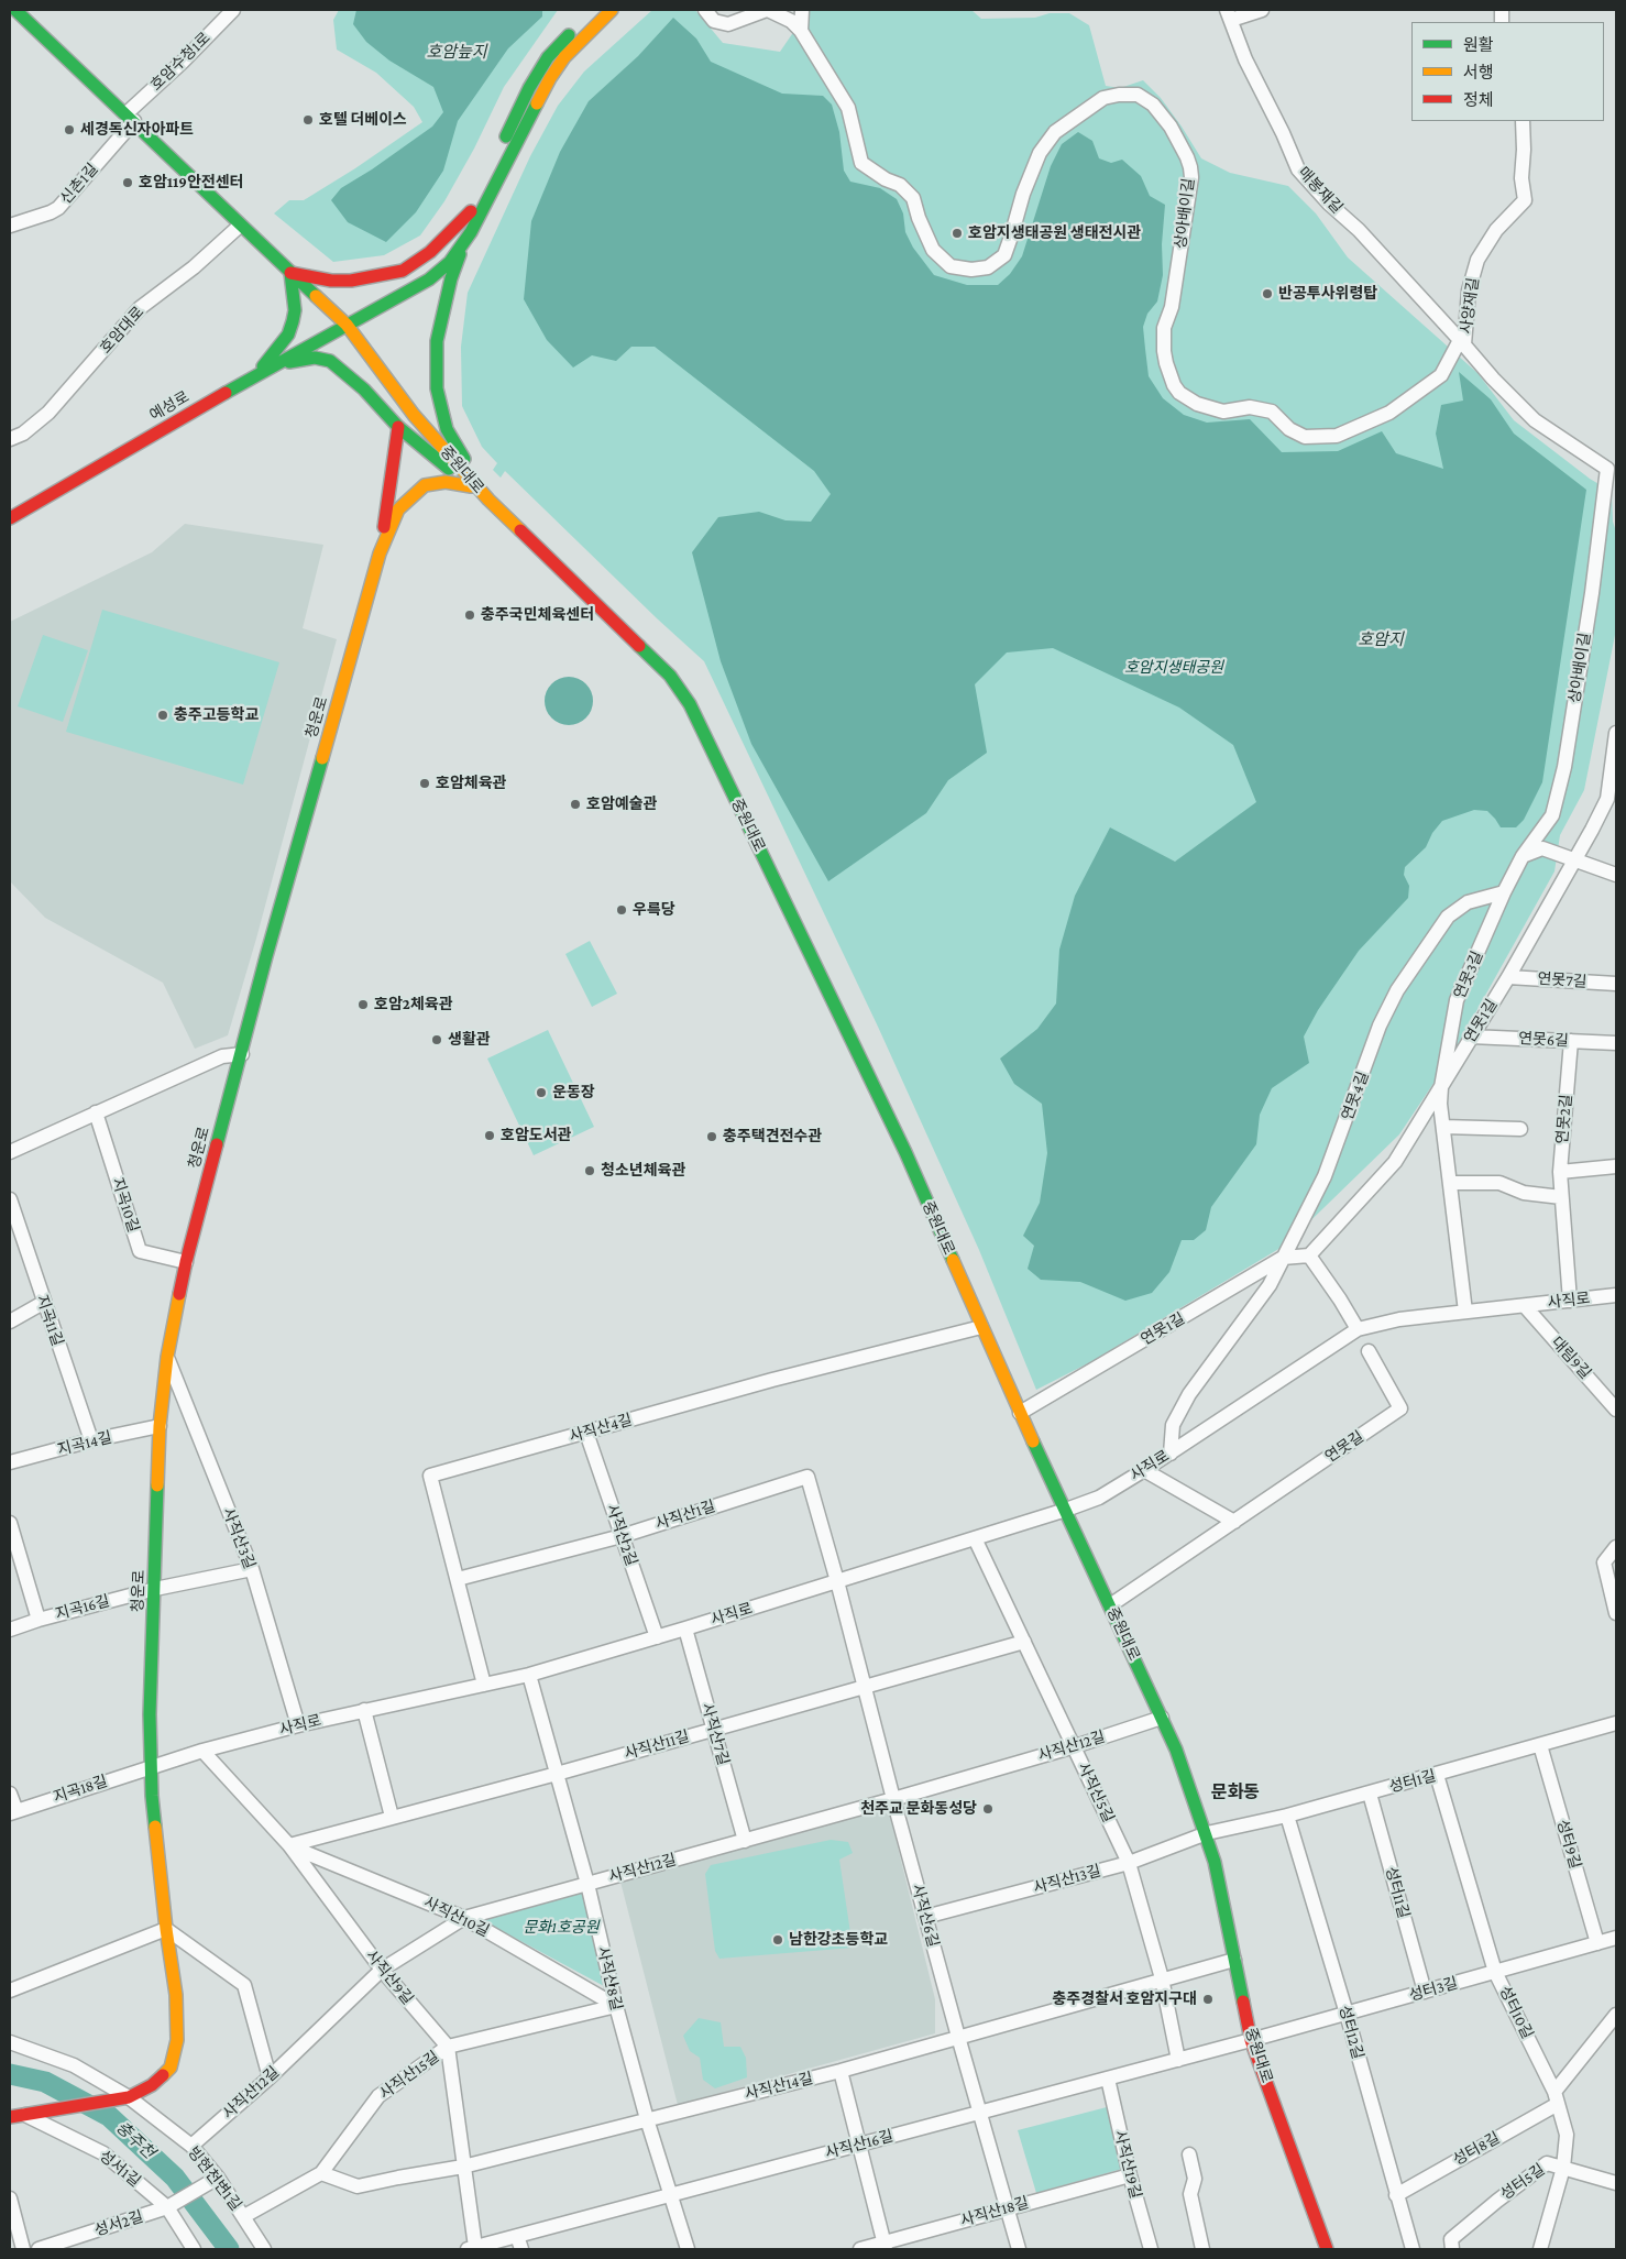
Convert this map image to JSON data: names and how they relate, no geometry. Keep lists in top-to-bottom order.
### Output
{
  "streets": {
    "street": [
      "호암수청1로",
      "신촌1길",
      "매봉재길",
      "상아배이길",
      "사양재길",
      "호암대로",
      "예성로",
      "중원대로",
      "청운로",
      "연못3길",
      "연못7길",
      "연못1길",
      "연못6길",
      "연못4길",
      "연못2길",
      "지곡10길",
      "사직로",
      "지곡11길",
      "대림9길",
      "사직산4길",
      "지곡14길",
      "연못길",
      "사직산1길",
      "사직산2길",
      "사직산3길",
      "지곡16길",
      "사직산7길",
      "사직산11길",
      "사직산12길",
      "성터1길",
      "지곡18길",
      "사직산5길",
      "성터9길",
      "사직산13길",
      "성터11길",
      "사직산6길",
      "사직산10길",
      "사직산9길",
      "사직산8길",
      "성터3길",
      "성터10길",
      "성터12길",
      "사직산15길",
      "사직산14길",
      "사직산16길",
      "성터8길",
      "사직산19길",
      "성서1길",
      "빙현천변1길",
      "성터5길",
      "사직산18길",
      "성서2길"
    ]
  },
  "crossings": [
    ["호암수청1로", "신촌1길"],
    ["매봉재길", "상아배이길"],
    ["매봉재길", "사양재길"],
    ["상아배이길", "사양재길"],
    ["예성로", "중원대로"],
    ["중원대로", "연못1길"],
    ["중원대로", "사직로"],
    ["중원대로", "사직산4길"],
    ["중원대로", "연못길"],
    ["중원대로", "사직산12길"],
    ["중원대로", "성터1길"],
    ["중원대로", "사직산13길"],
    ["중원대로", "성터3길"],
    ["중원대로", "사직산14길"],
    ["중원대로", "사직산16길"],
    ["청운로", "지곡10길"],
    ["청운로", "사직로"],
    ["청운로", "지곡14길"],
    ["청운로", "사직산3길"],
    ["청운로", "지곡16길"],
    ["청운로", "지곡18길"],
    ["연못3길", "연못1길"],
    ["연못3길", "연못4길"],
    ["연못3길", "사직로"],
    ["연못7길", "연못1길"],
    ["연못1길", "연못6길"],
    ["연못1길", "연못4길"],
    ["연못6길", "연못2길"],
    ["연못4길", "사직로"],
    ["연못2길", "사직로"],
    ["사직로", "대림9길"],
    ["사직로", "사직산4길"],
    ["사직로", "사직산1길"],
    ["사직로", "사직산2길"],
    ["사직로", "사직산3길"],
    ["사직로", "사직산7길"],
    ["사직로", "지곡18길"],
    ["사직로", "사직산5길"],
    ["사직로", "사직산6길"],
    ["사직로", "사직산9길"],
    ["사직로", "사직산8길"],
    ["지곡11길", "지곡14길"],
    ["사직산4길", "사직산1길"],
    ["사직산4길", "사직산2길"],
    ["사직산1길", "사직산2길"],
    ["사직산1길", "사직산6길"],
    ["사직산3길", "지곡16길"],
    ["사직산7길", "사직산11길"],
    ["사직산7길", "사직산12길"],
    ["사직산11길", "사직산5길"],
    ["사직산11길", "사직산6길"],
    ["사직산11길", "사직산10길"],
    ["사직산11길", "사직산9길"],
    ["사직산11길", "사직산8길"],
    ["사직산12길", "사직산5길"],
    ["사직산12길", "사직산6길"],
    ["사직산12길", "사직산10길"],
    ["사직산12길", "사직산9길"],
    ["사직산12길", "사직산8길"],
    ["사직산12길", "빙현천변1길"],
    ["성터1길", "성터9길"],
    ["성터1길", "사직산13길"],
    ["성터1길", "성터11길"],
    ["성터1길", "성터10길"],
    ["성터1길", "성터12길"],
    ["사직산5길", "사직산13길"],
    ["사직산5길", "사직산14길"],
    ["사직산5길", "사직산16길"],
    ["성터9길", "성터3길"],
    ["사직산13길", "사직산6길"],
    ["성터11길", "성터3길"],
    ["사직산6길", "사직산14길"],
    ["사직산6길", "사직산16길"],
    ["사직산6길", "사직산18길"],
    ["사직산10길", "사직산9길"],
    ["사직산10길", "사직산8길"],
    ["사직산10길", "사직산15길"],
    ["사직산9길", "사직산15길"],
    ["사직산8길", "사직산15길"],
    ["사직산8길", "사직산14길"],
    ["사직산8길", "사직산16길"],
    ["성터3길", "성터10길"],
    ["성터3길", "성터12길"],
    ["성터3길", "사직산16길"],
    ["성터10길", "성터8길"],
    ["성터10길", "성터5길"],
    ["성터12길", "성터8길"],
    ["사직산15길", "사직산14길"],
    ["사직산15길", "빙현천변1길"],
    ["사직산16길", "사직산19길"],
    ["사직산19길", "사직산18길"],
    ["성서1길", "성서2길"],
    ["빙현천변1길", "성서2길"]
  ],
  "districts": ["문화동"],
  "water": ["호암늪지", "호암지", "충주천"],
  "parks": ["호암지생태공원", "문화1호공원"],
  "places": [
    "호텔 더베이스",
    "세경독신자아파트",
    "호암119안전센터",
    "호암지생태공원 생태전시관",
    "반공투사위령탑",
    "충주국민체육센터",
    "충주고등학교",
    "호암체육관",
    "호암예술관",
    "우륵당",
    "호암2체육관",
    "생활관",
    "운동장",
    "호암도서관",
    "충주택견전수관",
    "청소년체육관",
    "천주교 문화동성당",
    "남한강초등학교",
    "충주경찰서 호암지구대"
  ],
  "legend": ["원활", "서행", "정체"]
}
